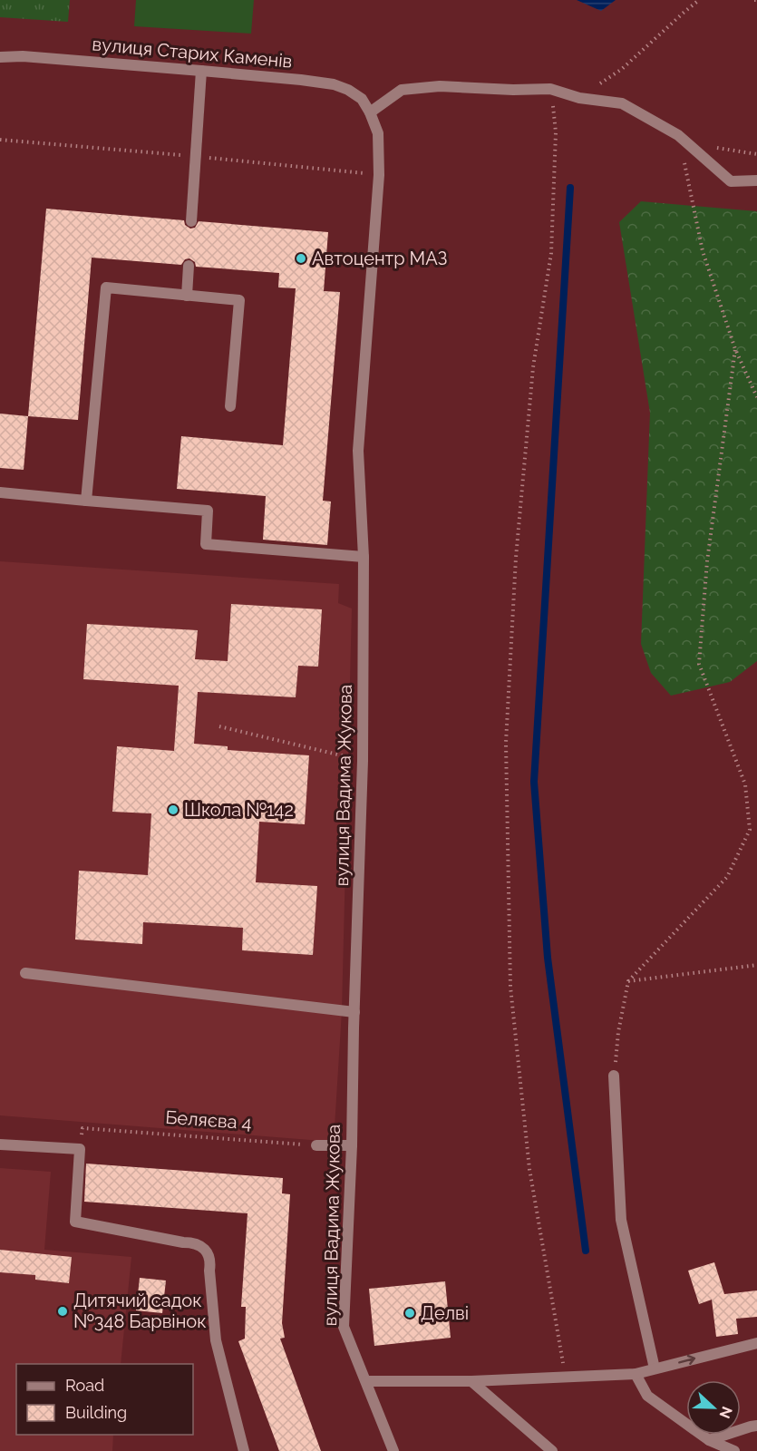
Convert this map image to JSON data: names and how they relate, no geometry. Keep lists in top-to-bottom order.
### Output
{
  "streets": {
    "street": ["вулиця Старих Каменів", "вулиця Вадима Жукова"],
    "path": ["Беляєва 4"]
  },
  "crossings": [
    ["вулиця Старих Каменів", "вулиця Вадима Жукова"]
  ],
  "places": [
    "Автоцентр МАЗ",
    "Школа №142",
    "Дитячий садок №348 Барвінок",
    "Делві"
  ],
  "legend": ["Road", "Building"],
  "north": "right"
}
